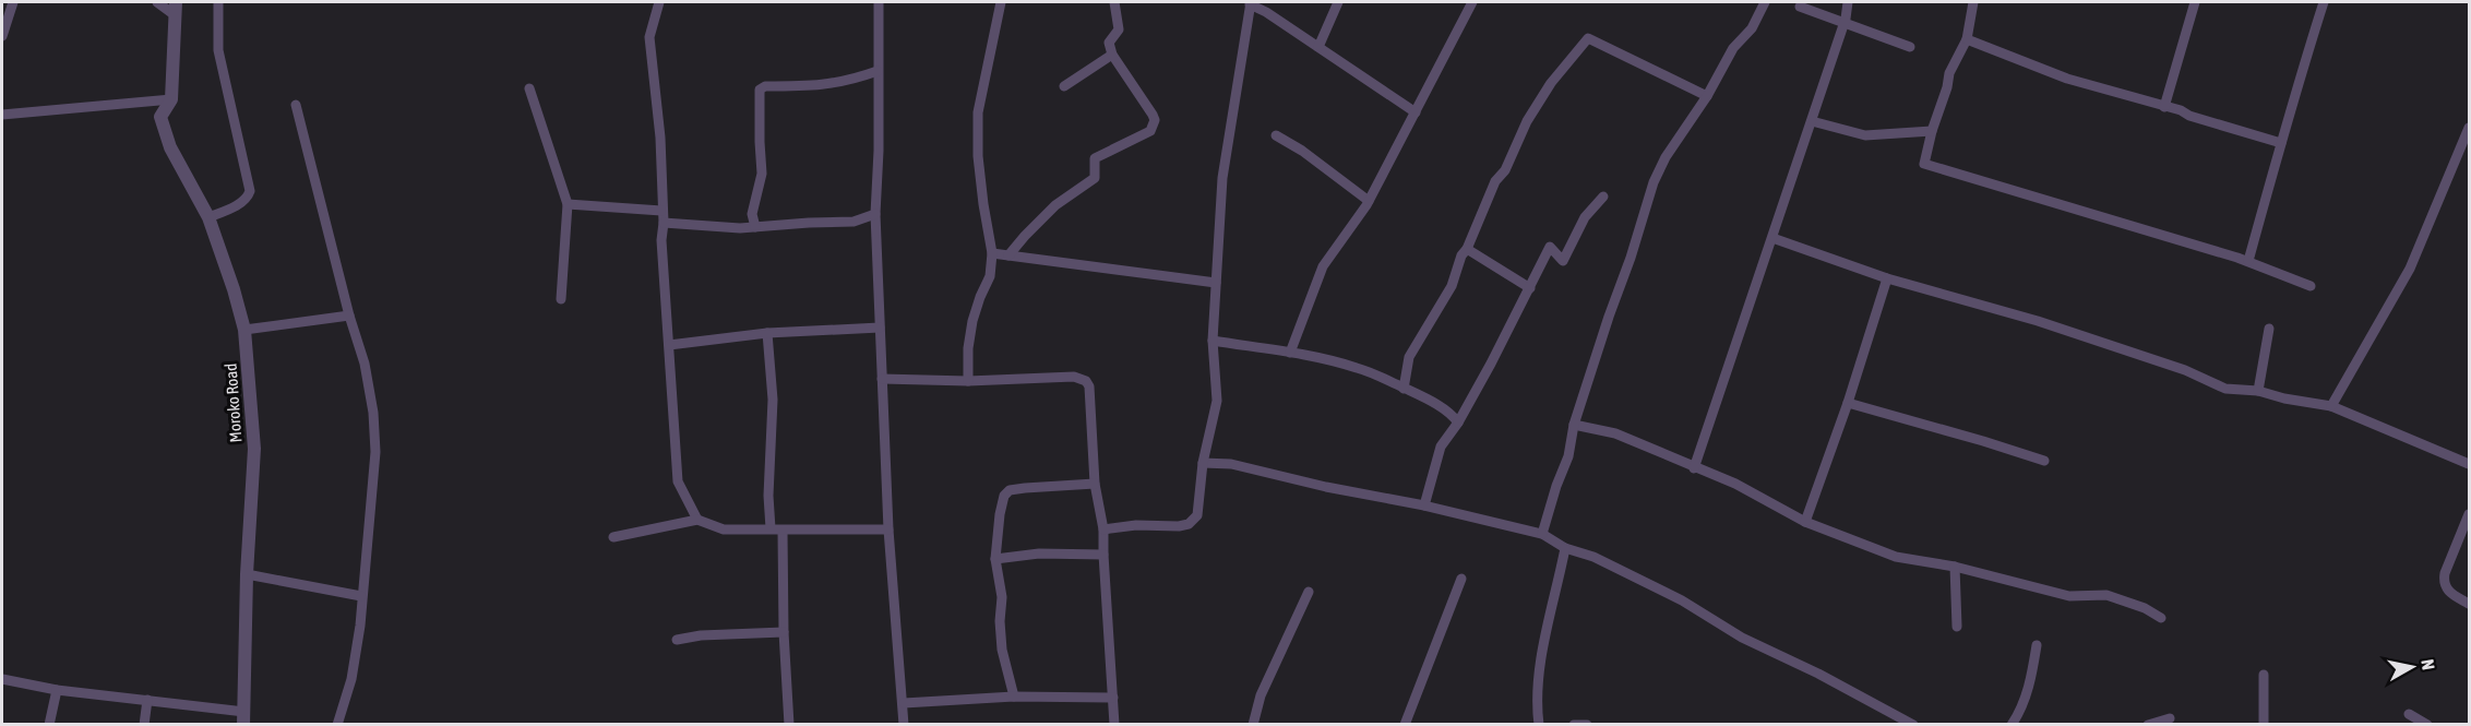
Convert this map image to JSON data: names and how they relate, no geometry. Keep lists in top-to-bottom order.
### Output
{
  "streets": {
    "street": ["Moroko Road"]
  },
  "north": "right"
}
